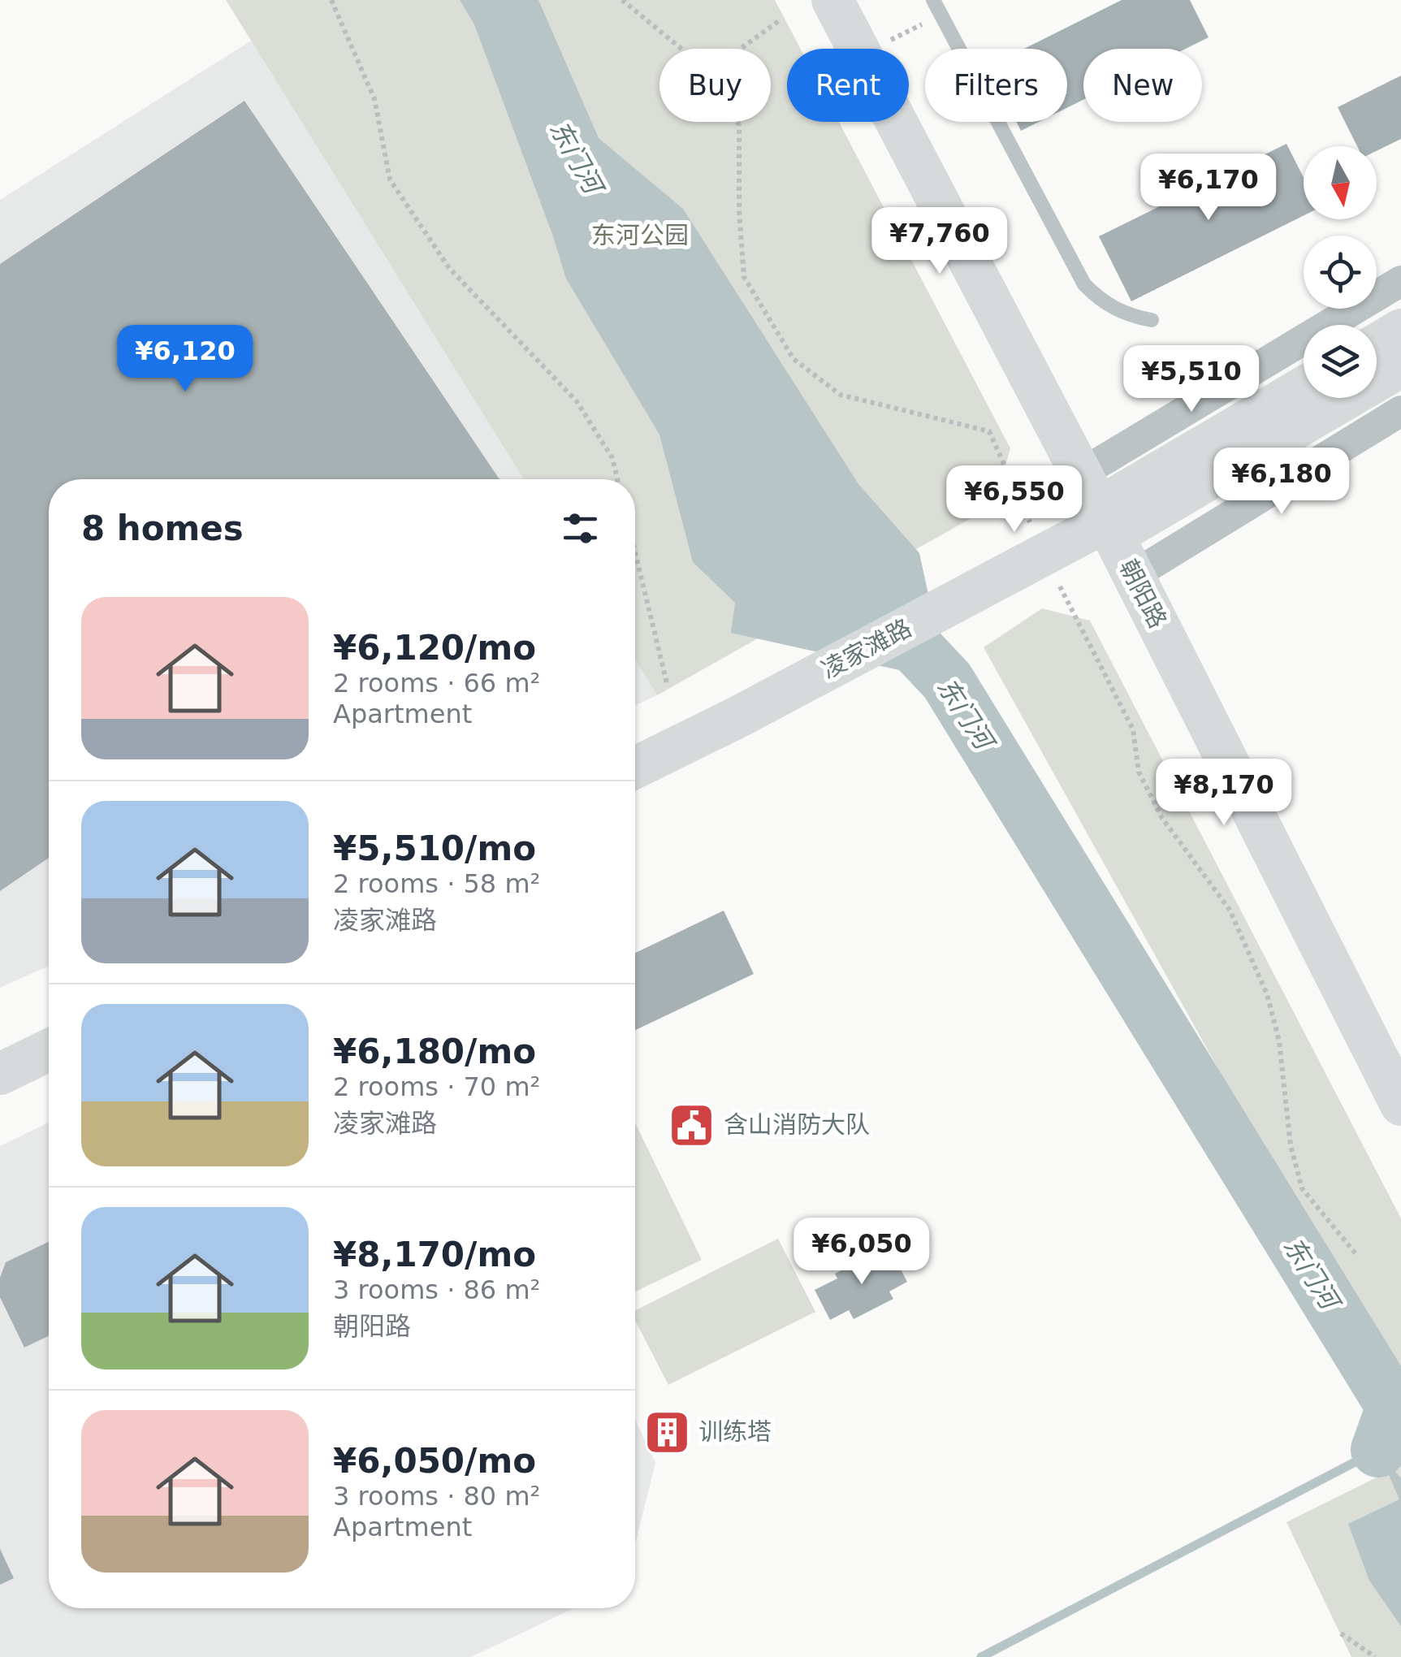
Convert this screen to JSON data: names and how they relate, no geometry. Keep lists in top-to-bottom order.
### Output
{
  "streets": {
    "main road": ["朝阳路", "凌家滩路"]
  },
  "crossings": [
    ["朝阳路", "凌家滩路"]
  ],
  "water": ["东门河"],
  "parks": ["东河公园"],
  "places": {
    "public building": ["含山消防大队"],
    "building": ["训练塔"]
  },
  "north": "bottom",
  "page": {
    "chip": [
      "Buy",
      "Rent",
      "Filters",
      "New"
    ],
    "price": [
      "¥6,170",
      "¥7,760",
      "¥6,120",
      "¥5,510",
      "¥6,180",
      "¥6,550",
      "¥8,170",
      "¥6,050"
    ],
    "heading": "8 homes",
    "list": [
      {
        "name": "¥6,120/mo",
        "note": "2 rooms · 66 m² · Apartment"
      },
      {
        "name": "¥5,510/mo",
        "note": "2 rooms · 58 m² · 凌家滩路"
      },
      {
        "name": "¥6,180/mo",
        "note": "2 rooms · 70 m² · 凌家滩路"
      },
      {
        "name": "¥8,170/mo",
        "note": "3 rooms · 86 m² · 朝阳路"
      },
      {
        "name": "¥6,050/mo",
        "note": "3 rooms · 80 m² · Apartment"
      }
    ]
  }
}
